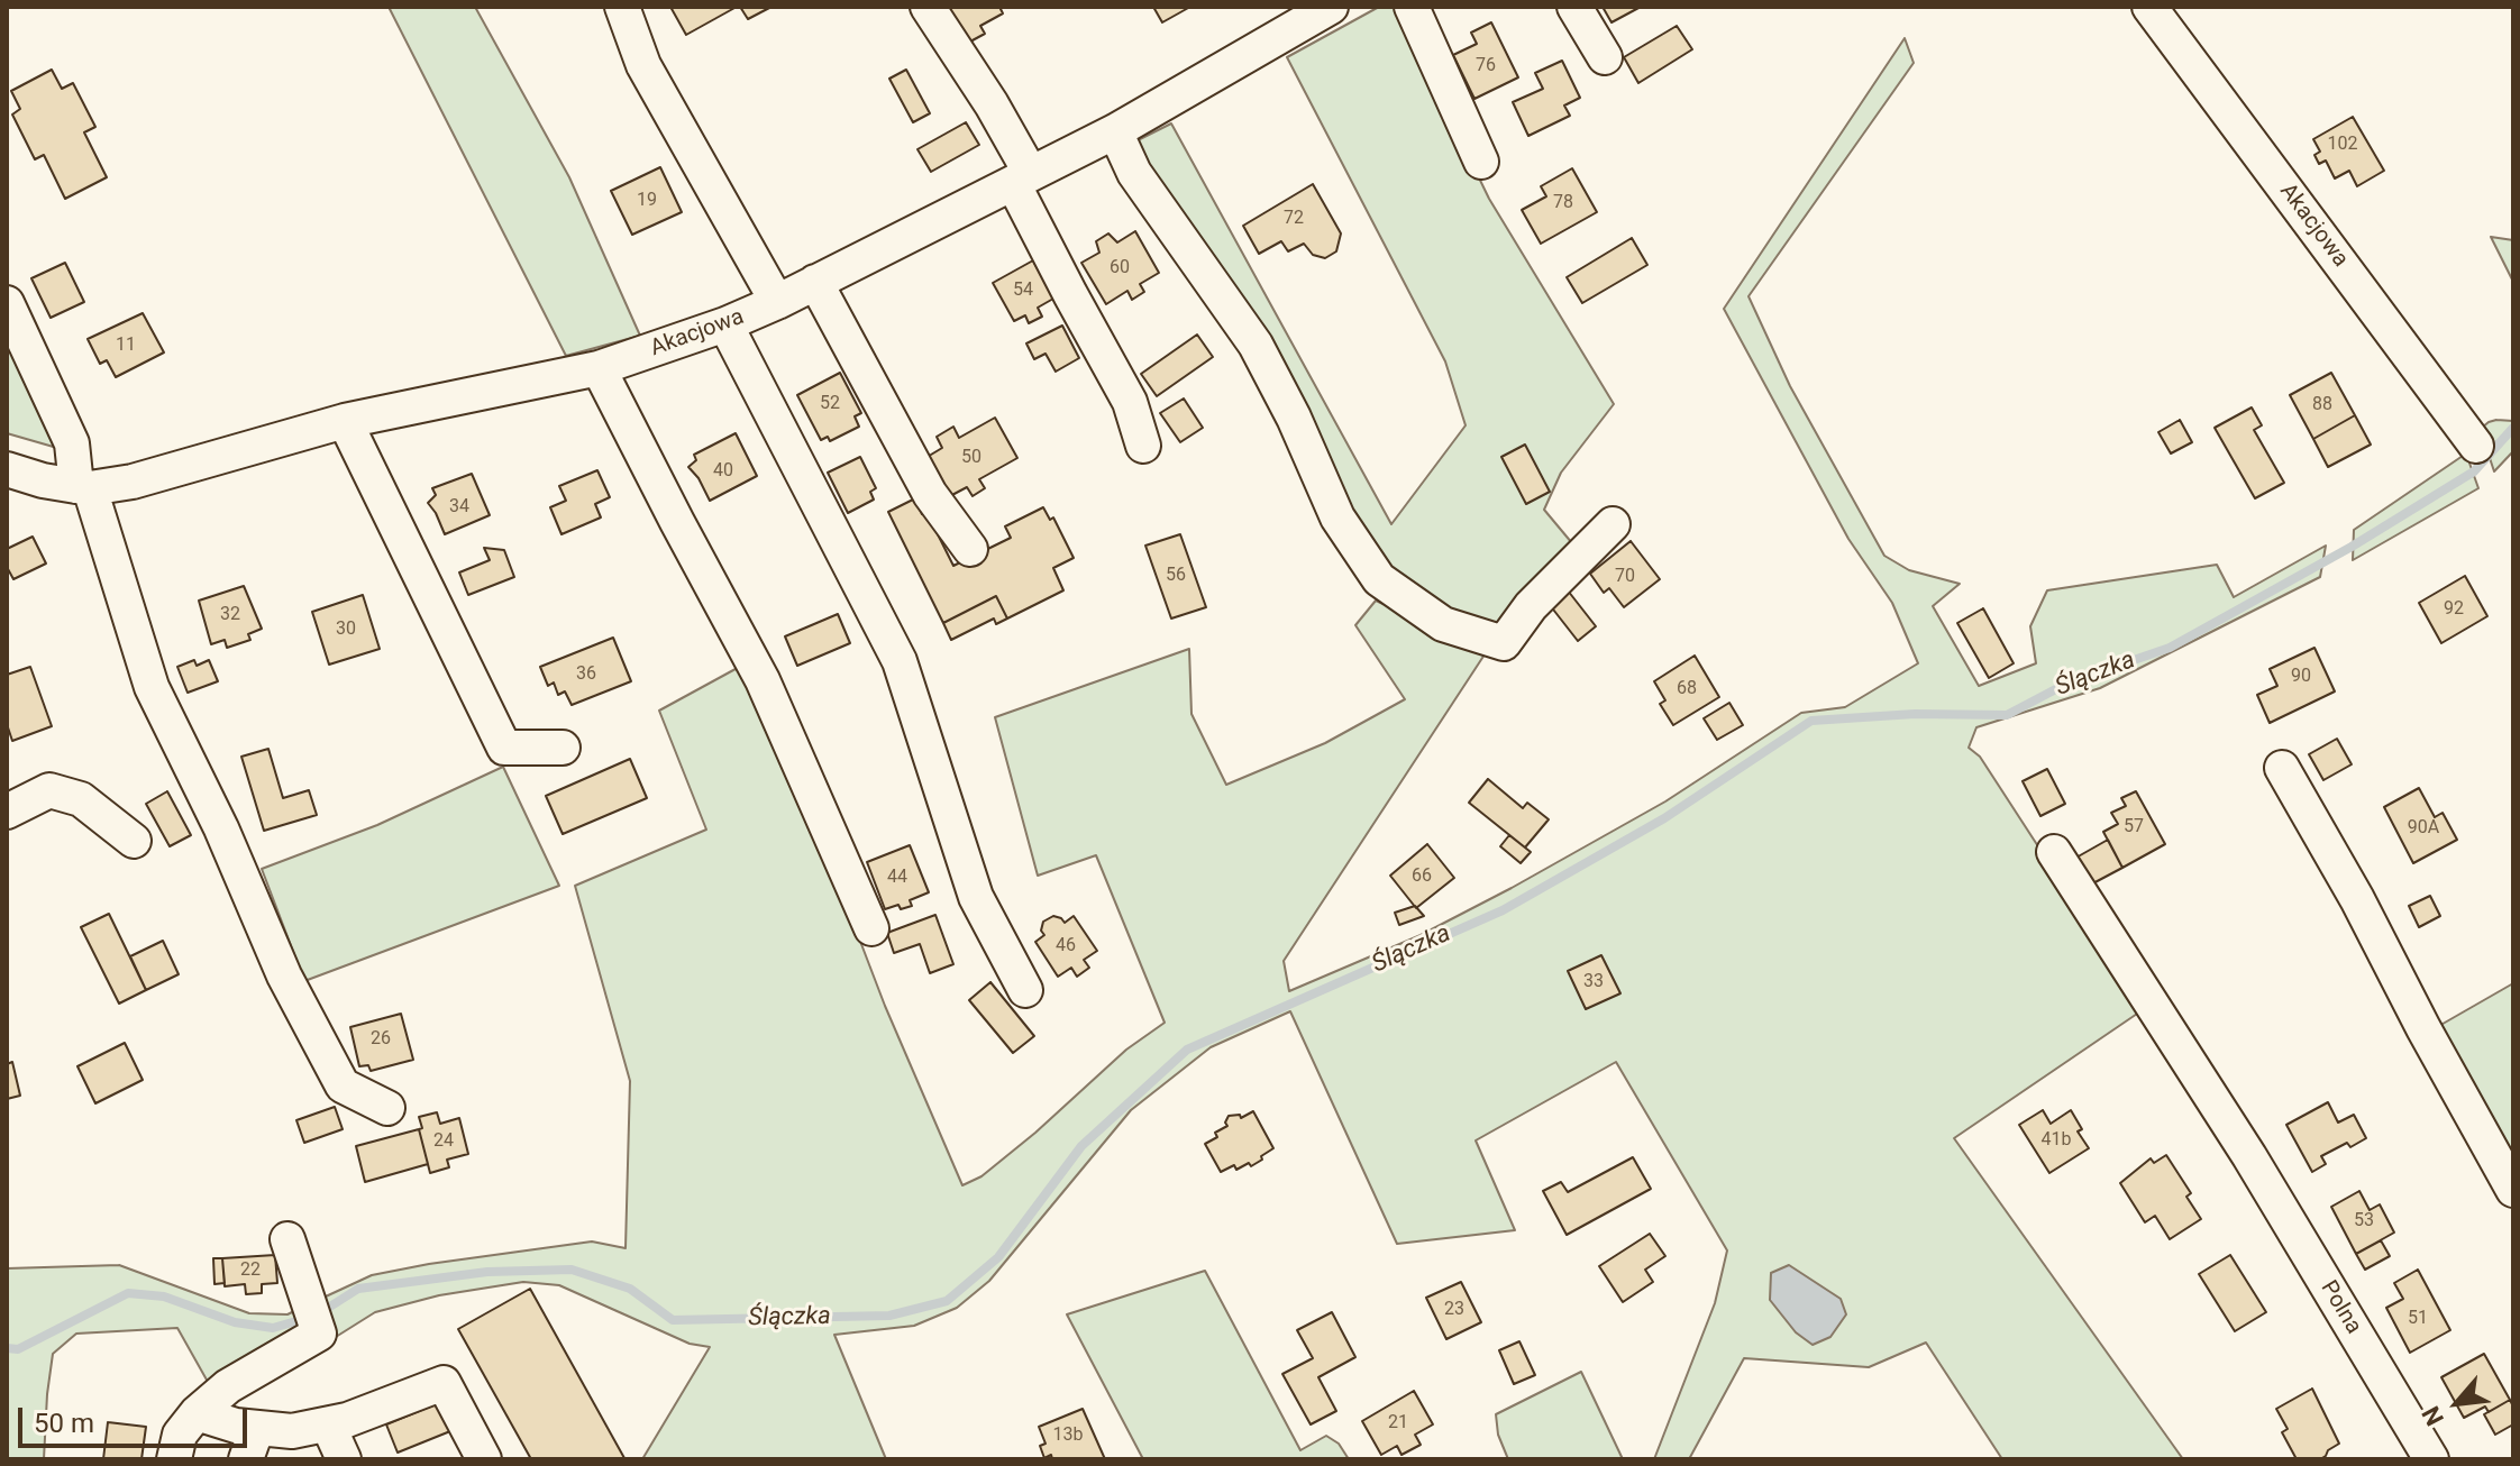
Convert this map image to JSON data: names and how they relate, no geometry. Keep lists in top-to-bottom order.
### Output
{
  "streets": {
    "street": ["Akacjowa", "Polna"]
  },
  "water": ["Ślączka"],
  "house_numbers": [
    "76",
    "102",
    "19",
    "78",
    "72",
    "60",
    "54",
    "11",
    "52",
    "88",
    "50",
    "40",
    "34",
    "56",
    "70",
    "92",
    "32",
    "30",
    "36",
    "90",
    "68",
    "57",
    "90A",
    "66",
    "44",
    "46",
    "33",
    "26",
    "41b",
    "24",
    "53",
    "22",
    "23",
    "51",
    "21",
    "13b"
  ],
  "scale_bar": "50 m",
  "north": "bottom left"
}
